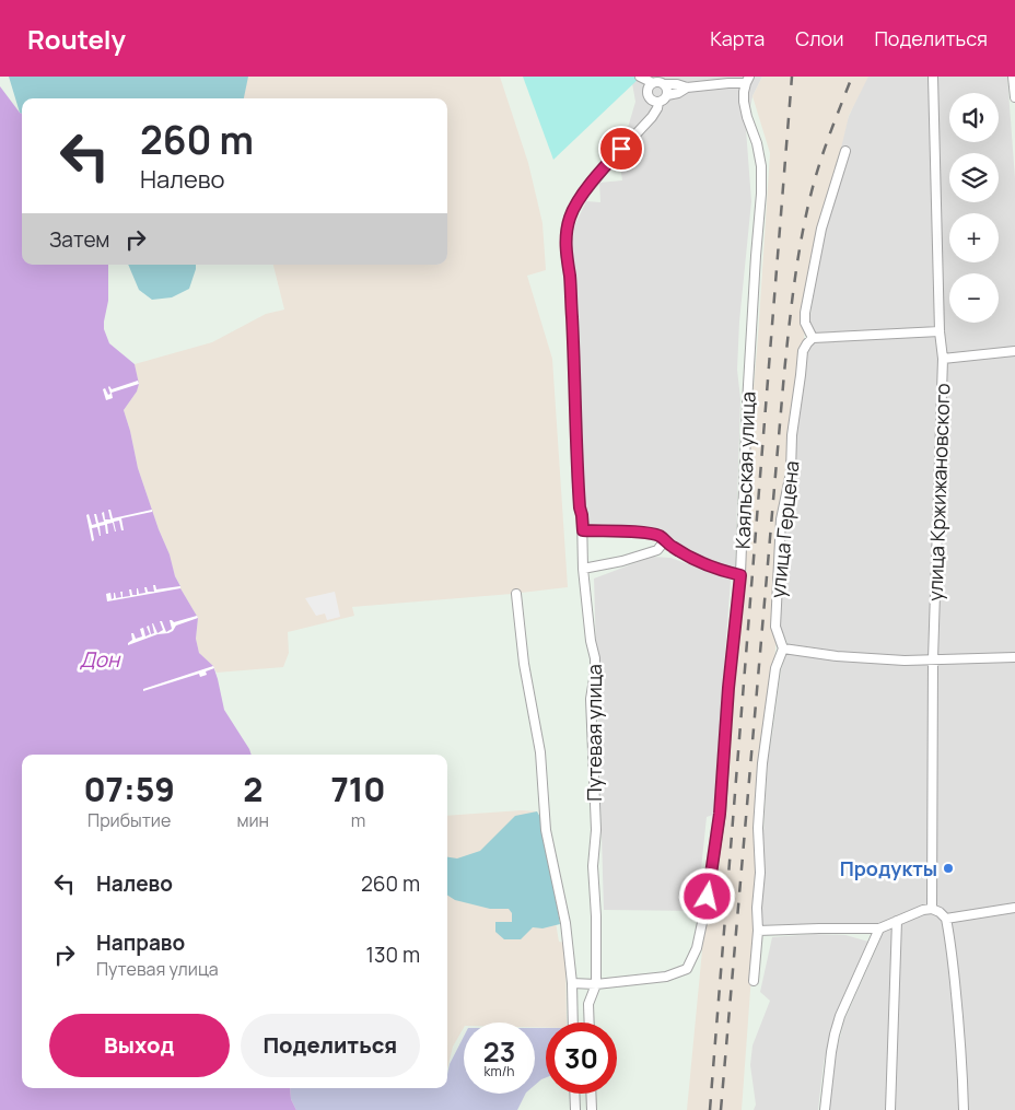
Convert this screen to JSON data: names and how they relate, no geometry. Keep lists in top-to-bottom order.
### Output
{
  "streets": {
    "street": [
      "Каяльская улица",
      "улица Кржижановского",
      "улица Герцена",
      "Путевая улица"
    ]
  },
  "crossings": [
    ["Каяльская улица", "Путевая улица"]
  ],
  "water": ["Дон"],
  "places": ["Продукты"],
  "page": {
    "header": "Routely",
    "nav": ["Карта", "Слои", "Поделиться"],
    "map_buttons": ["+", "−"],
    "turn": ["260 m", "Налево"],
    "then": "Затем",
    "eta": [
      "07:59",
      "Прибытие",
      "2",
      "мин",
      "710",
      "m"
    ],
    "list": [
      {
        "name": "Налево",
        "value": "260 m"
      },
      {
        "name": "Направо",
        "note": "Путевая улица",
        "value": "130 m"
      }
    ],
    "buttons": ["Выход", "Поделиться"],
    "speed": "23 km/h",
    "limit": "30"
  }
}
